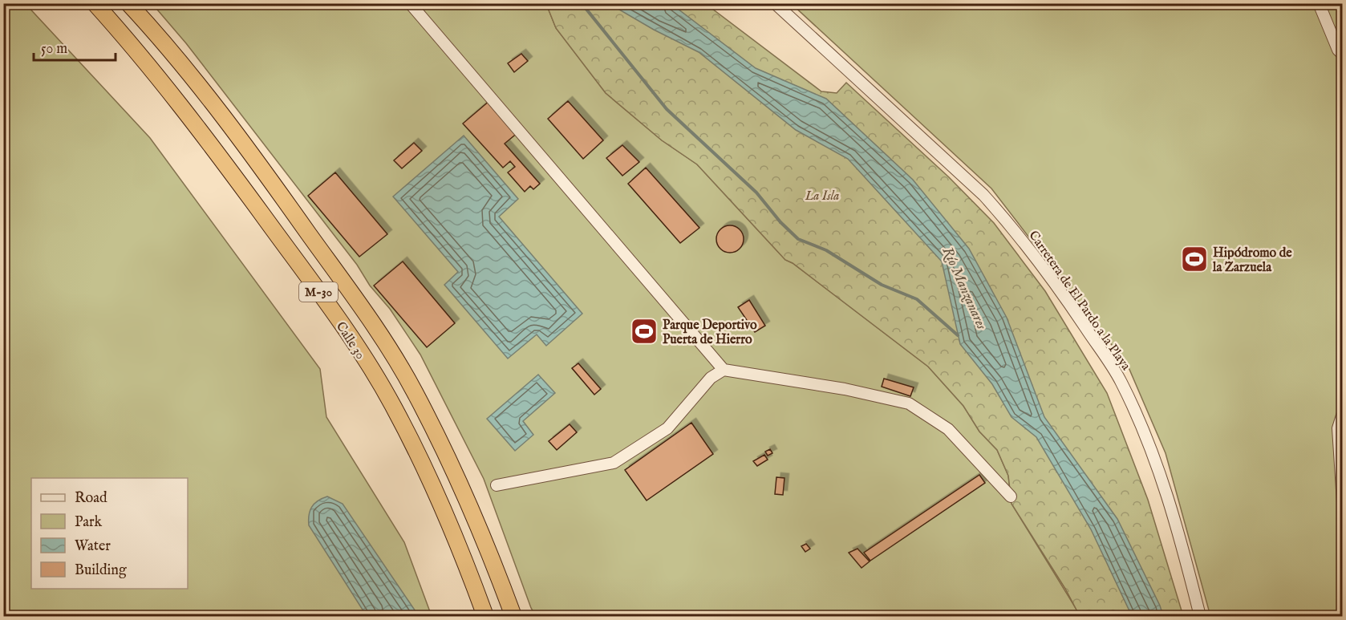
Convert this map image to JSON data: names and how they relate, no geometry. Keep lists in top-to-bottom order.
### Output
{
  "streets": {
    "highway": ["M-30", "Calle 30"],
    "street": ["Carretera de El Pardo a la Playa"]
  },
  "water": ["Río Manzanares"],
  "parks": ["La Isla"],
  "places": {
    "sports": ["Hipódromo de la Zarzuela", "Parque Deportivo Puerta de Hierro"]
  },
  "legend": [
    "Road",
    "Park",
    "Water",
    "Building"
  ],
  "scale_bar": "50 m"
}
